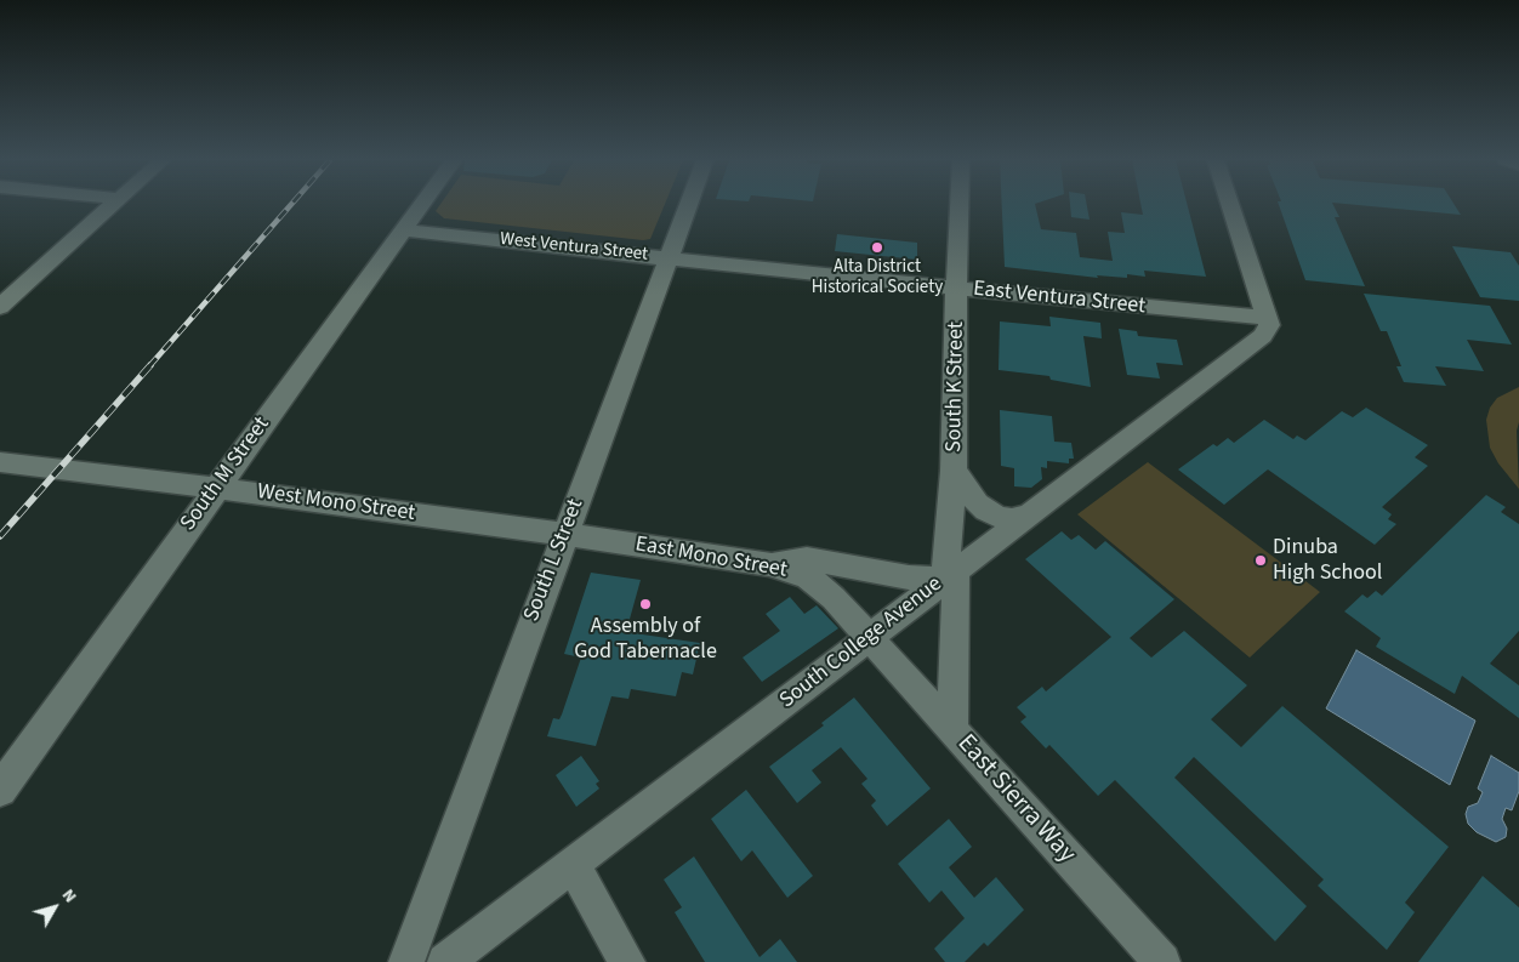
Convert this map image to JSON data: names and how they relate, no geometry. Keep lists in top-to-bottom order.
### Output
{
  "streets": {
    "street": [
      "West Ventura Street",
      "East Ventura Street",
      "South K Street",
      "South M Street",
      "West Mono Street",
      "East Mono Street",
      "South L Street",
      "South College Avenue",
      "East Sierra Way"
    ]
  },
  "crossings": [
    ["West Ventura Street", "East Ventura Street"],
    ["West Ventura Street", "South M Street"],
    ["West Ventura Street", "South L Street"],
    ["East Ventura Street", "South K Street"],
    ["East Ventura Street", "South L Street"],
    ["East Ventura Street", "South College Avenue"],
    ["South K Street", "South College Avenue"],
    ["South K Street", "East Sierra Way"],
    ["South M Street", "West Mono Street"],
    ["West Mono Street", "East Mono Street"],
    ["West Mono Street", "South L Street"],
    ["East Mono Street", "South L Street"],
    ["East Mono Street", "South College Avenue"],
    ["East Mono Street", "East Sierra Way"],
    ["South College Avenue", "East Sierra Way"]
  ],
  "places": ["Alta District Historical Society", "Dinuba High School", "Assembly of God Tabernacle"],
  "north": "top right"
}
